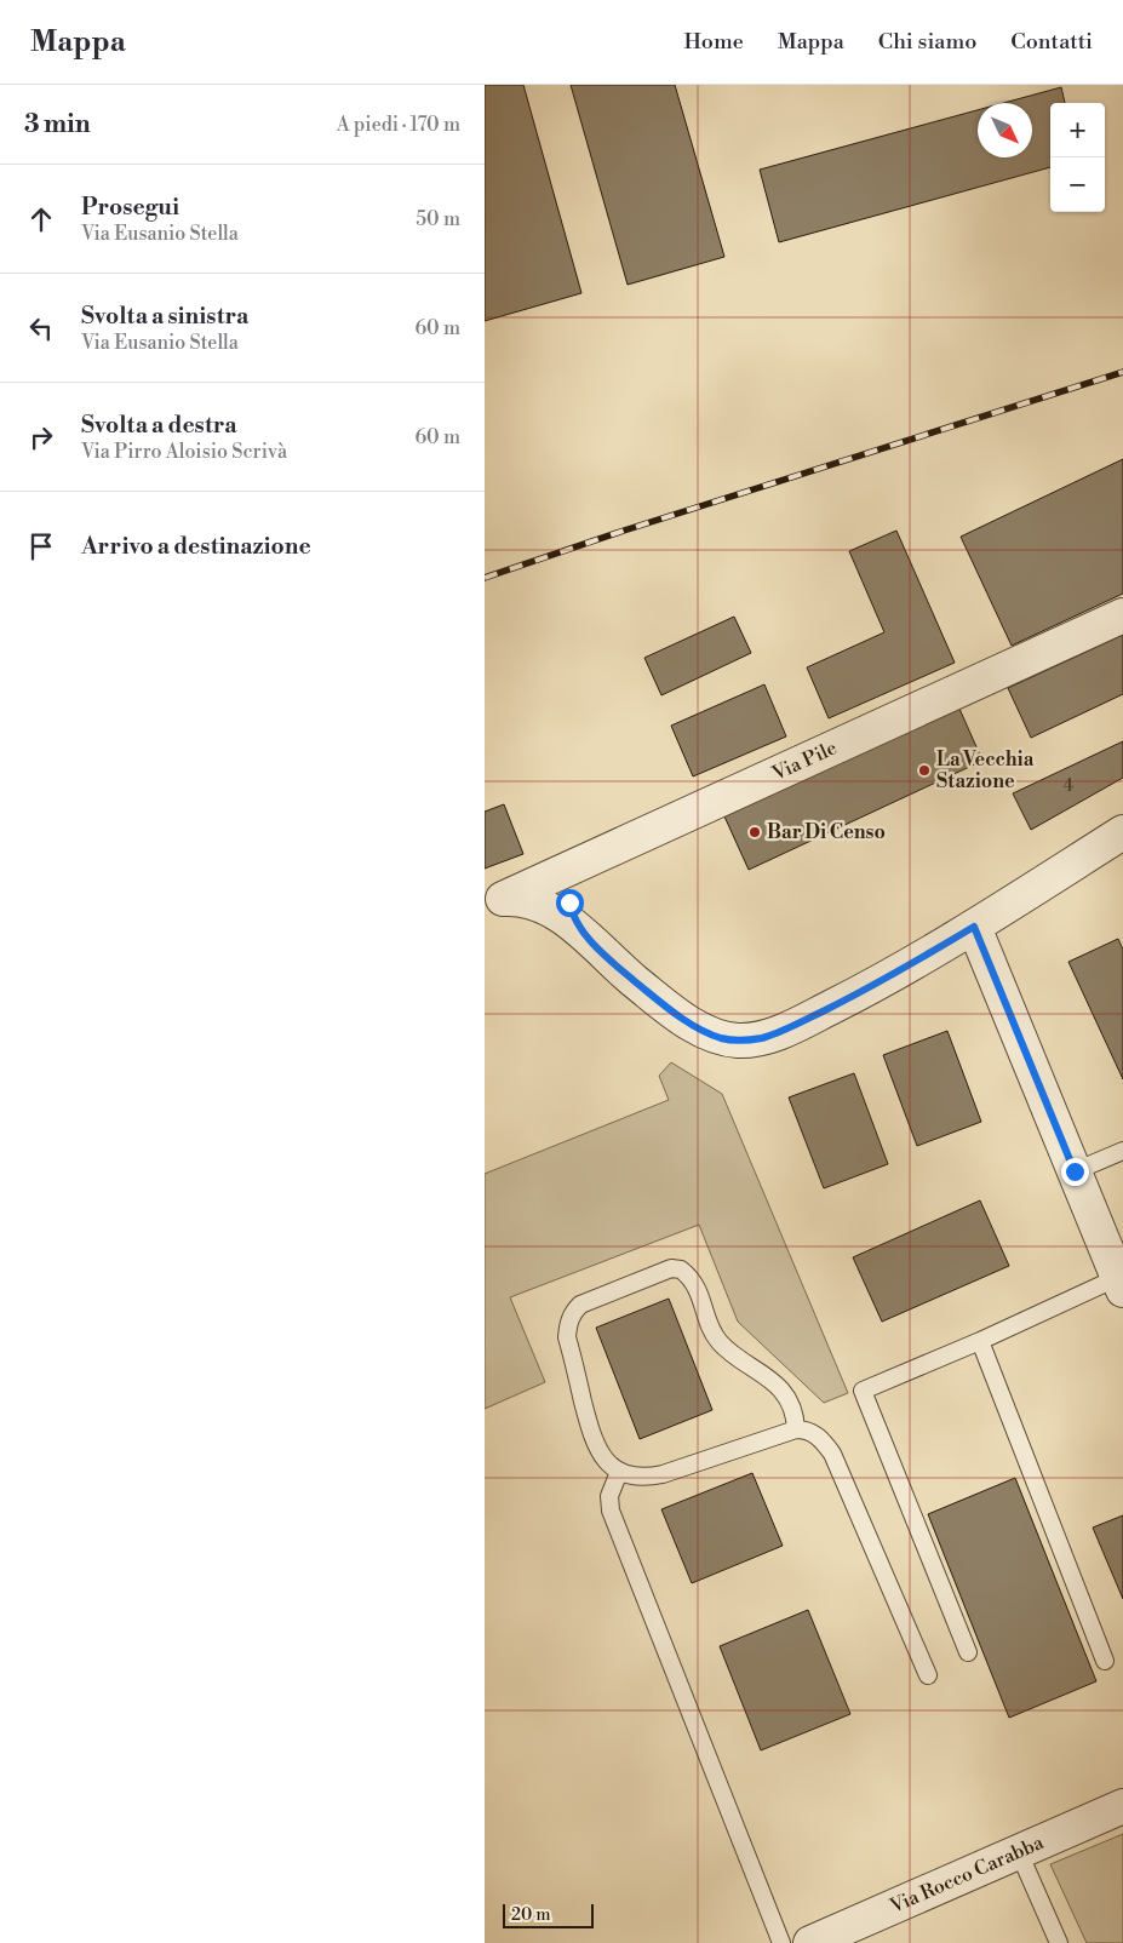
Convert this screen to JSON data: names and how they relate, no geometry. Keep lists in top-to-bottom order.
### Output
{
  "streets": {
    "street": ["Via Pile", "Via Rocco Carabba"]
  },
  "places": ["La Vecchia Stazione", "Bar Di Censo"],
  "house_numbers": ["4"],
  "scale_bar": "20 m",
  "north": "bottom right",
  "page": {
    "header": "Mappa",
    "nav": [
      "Home",
      "Mappa",
      "Chi siamo",
      "Contatti"
    ],
    "heading": ["3 min", "A piedi · 170 m"],
    "map_buttons": ["+", "−"],
    "list": [
      ["Prosegui", "Via Eusanio Stella", "50 m"],
      ["Svolta a sinistra", "Via Eusanio Stella", "60 m"],
      ["Svolta a destra", "Via Pirro Aloisio Scrivà", "60 m"],
      "Arrivo a destinazione"
    ],
    "scale": "20 m"
  }
}
